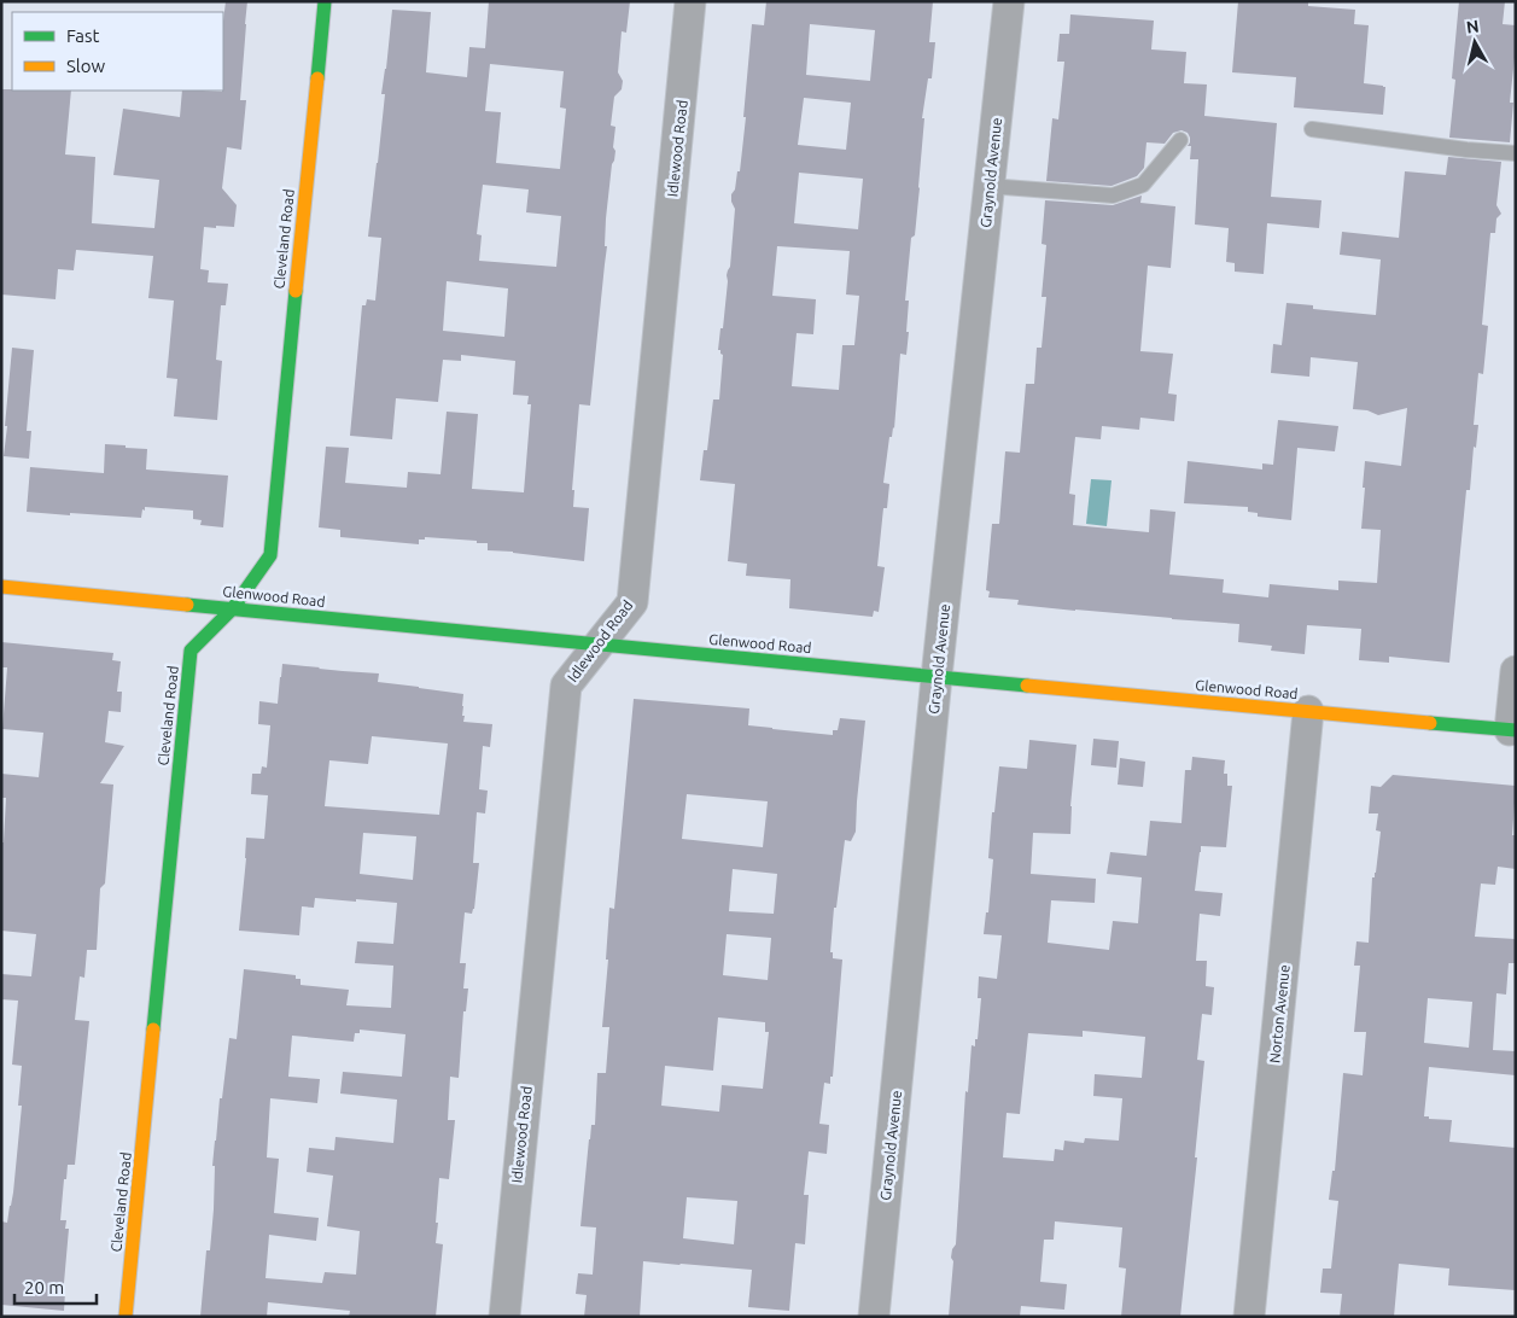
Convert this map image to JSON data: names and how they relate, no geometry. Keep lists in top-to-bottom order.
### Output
{
  "streets": {
    "street": [
      "Idlewood Road",
      "Graynold Avenue",
      "Cleveland Road",
      "Glenwood Road",
      "Norton Avenue"
    ]
  },
  "crossings": [
    ["Idlewood Road", "Glenwood Road"],
    ["Graynold Avenue", "Glenwood Road"],
    ["Cleveland Road", "Glenwood Road"],
    ["Glenwood Road", "Norton Avenue"]
  ],
  "legend": ["Fast", "Slow"],
  "scale_bar": "20 m",
  "north": "top"
}
